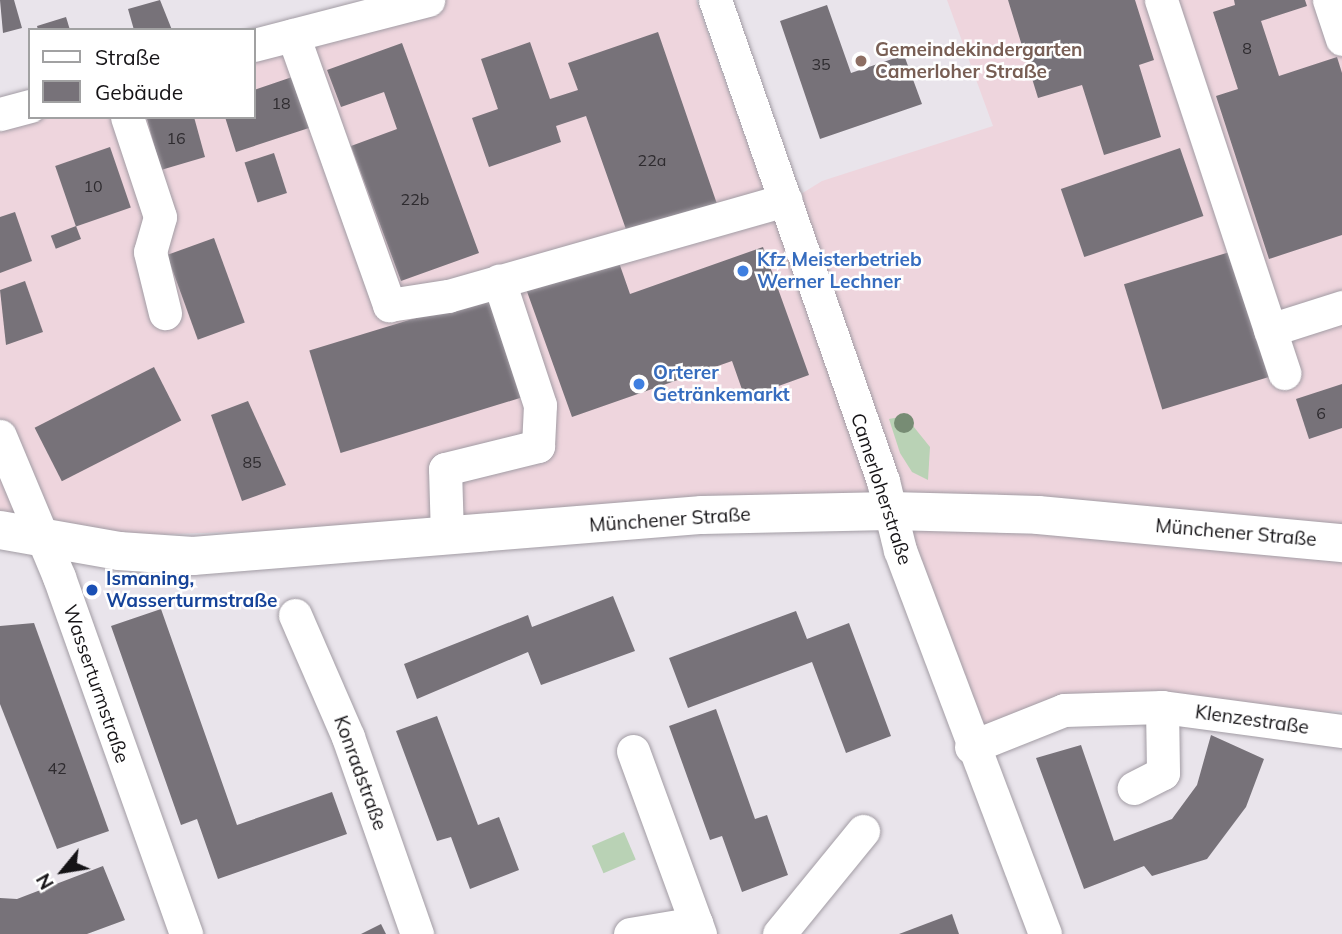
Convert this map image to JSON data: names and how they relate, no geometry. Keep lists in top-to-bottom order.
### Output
{
  "streets": {
    "main road": ["Münchener Straße"],
    "street": [
      "Camerloherstraße",
      "Wasserturmstraße",
      "Klenzestraße",
      "Konradstraße"
    ]
  },
  "crossings": [
    ["Camerloherstraße", "Münchener Straße"],
    ["Camerloherstraße", "Klenzestraße"],
    ["Münchener Straße", "Wasserturmstraße"]
  ],
  "places": [
    "Gemeindekindergarten Camerloher Straße",
    "Kfz Meisterbetrieb Werner Lechner",
    "Orterer Getränkemarkt",
    "Ismaning, Wasserturmstraße"
  ],
  "house_numbers": [
    "8",
    "35",
    "18",
    "16",
    "22a",
    "10",
    "22b",
    "6",
    "85",
    "42"
  ],
  "legend": ["Straße", "Gebäude"],
  "north": "bottom left"
}
